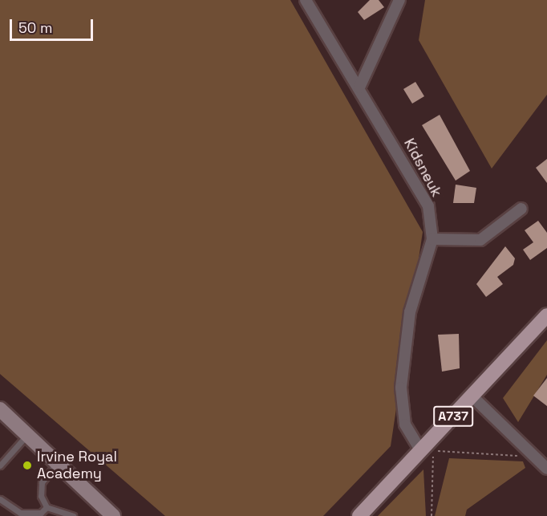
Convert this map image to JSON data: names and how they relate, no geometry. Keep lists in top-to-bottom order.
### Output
{
  "streets": {
    "main road": ["A737"],
    "street": ["Kidsneuk"]
  },
  "crossings": [
    ["Kidsneuk", "A737"]
  ],
  "places": ["Irvine Royal Academy"],
  "scale_bar": "50 m"
}
